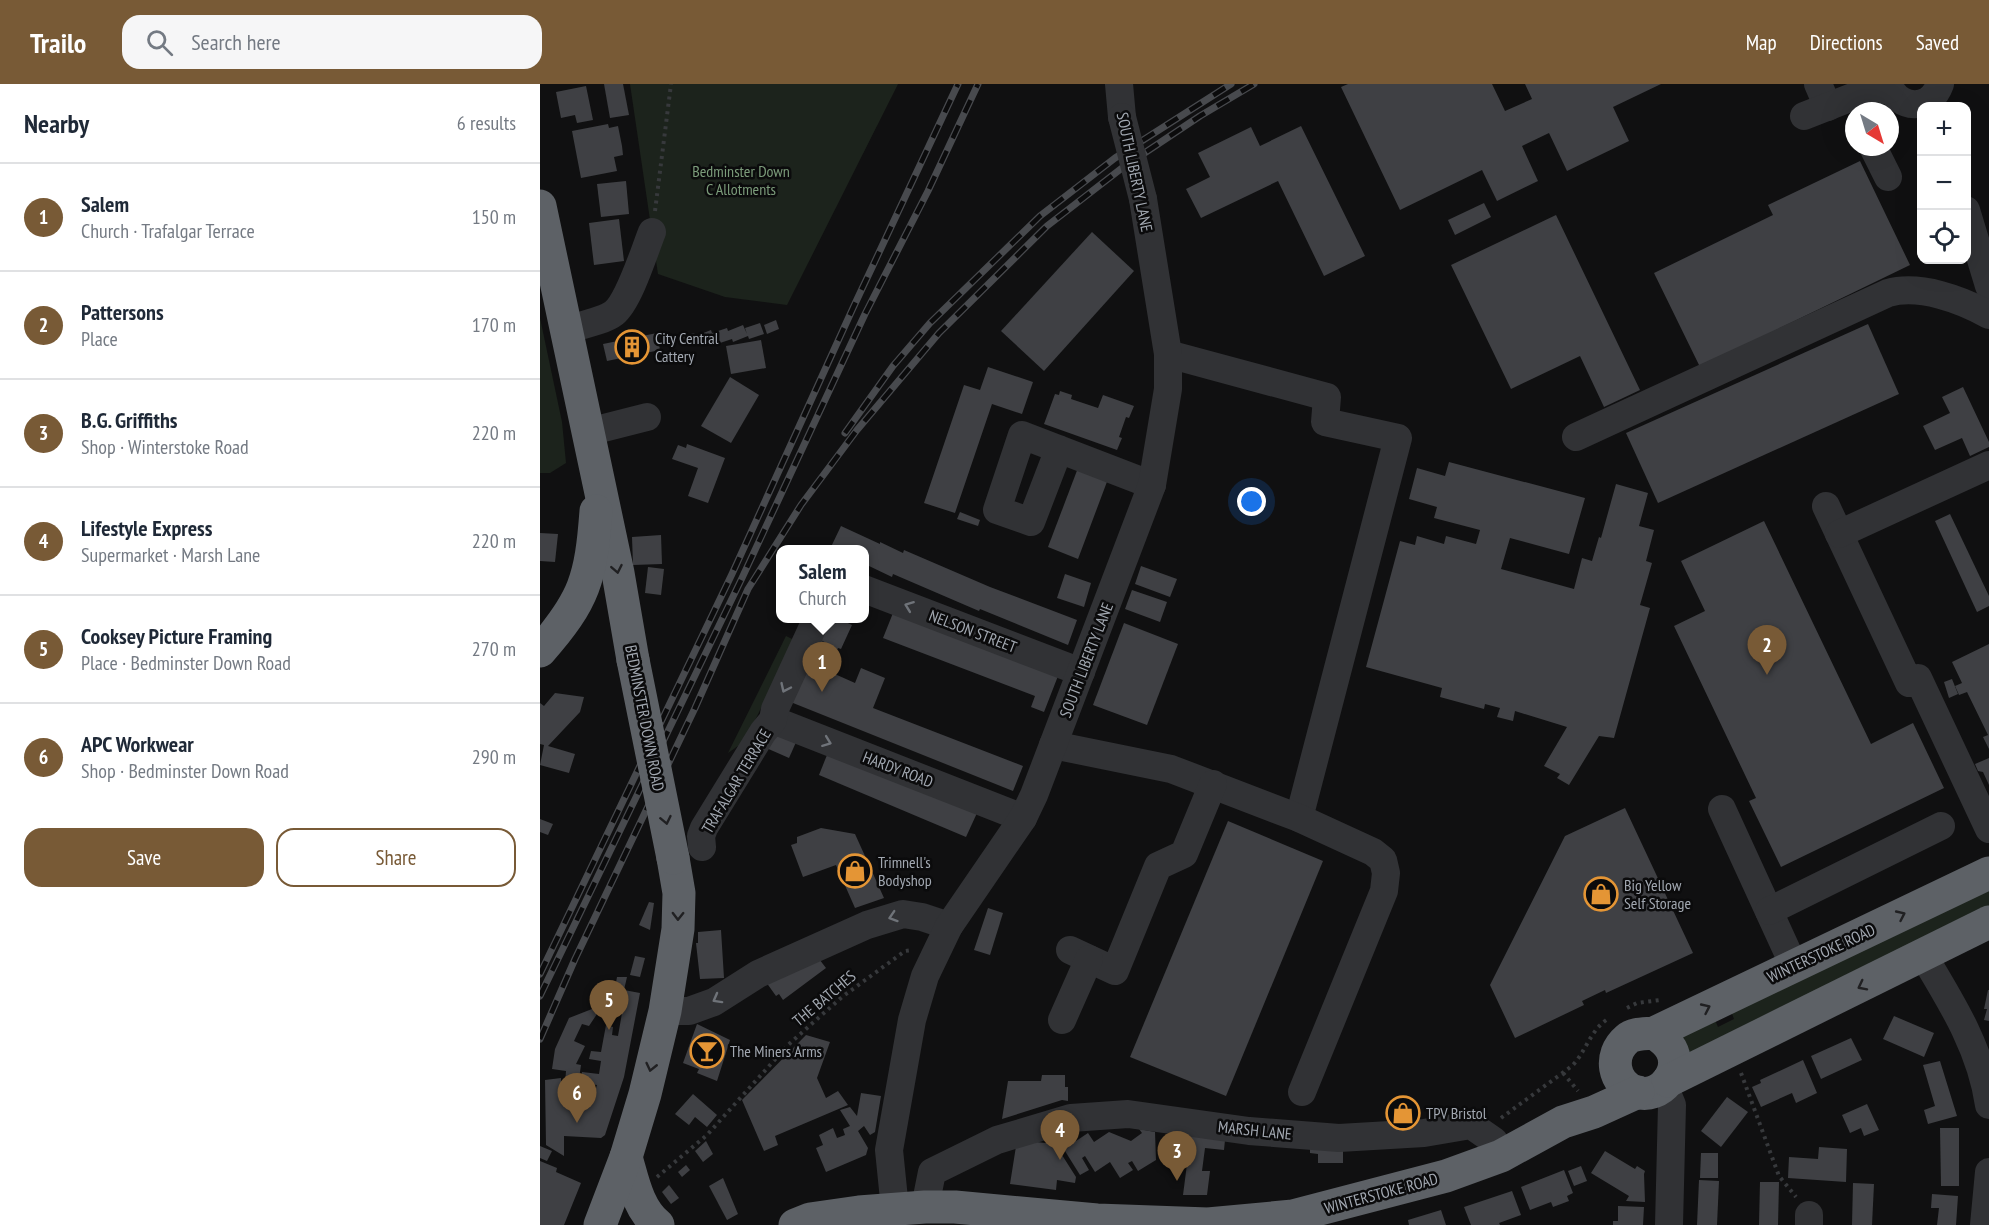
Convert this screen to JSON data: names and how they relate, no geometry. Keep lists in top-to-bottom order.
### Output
{
  "streets": {
    "highway": ["BEDMINSTER DOWN ROAD", "WINTERSTOKE ROAD"],
    "street": [
      "SOUTH LIBERTY LANE",
      "NELSON STREET",
      "HARDY ROAD",
      "TRAFALGAR TERRACE",
      "MARSH LANE"
    ],
    "path": ["THE BATCHES"]
  },
  "crossings": [
    ["SOUTH LIBERTY LANE", "NELSON STREET"],
    ["SOUTH LIBERTY LANE", "HARDY ROAD"],
    ["SOUTH LIBERTY LANE", "WINTERSTOKE ROAD"],
    ["SOUTH LIBERTY LANE", "THE BATCHES"],
    ["SOUTH LIBERTY LANE", "MARSH LANE"],
    ["BEDMINSTER DOWN ROAD", "TRAFALGAR TERRACE"],
    ["HARDY ROAD", "TRAFALGAR TERRACE"],
    ["WINTERSTOKE ROAD", "MARSH LANE"]
  ],
  "one_way": ["BEDMINSTER DOWN ROAD", "HARDY ROAD", "TRAFALGAR TERRACE"],
  "parks": ["Bedminster Down C Allotments"],
  "places": {
    "building": ["City Central Cattery"],
    "shop": ["Trimnell's Bodyshop", "Big Yellow Self Storage", "TPV Bristol"],
    "bar": ["The Miners Arms"]
  },
  "north": "bottom right",
  "page": {
    "header": "Trailo",
    "search": "Search here",
    "nav": ["Map", "Directions", "Saved"],
    "heading": ["Nearby", "6 results"],
    "map_buttons": ["+", "−"],
    "list": [
      {
        "mark": "1",
        "name": "Salem",
        "note": "Church · Trafalgar Terrace",
        "value": "150 m"
      },
      {
        "mark": "2",
        "name": "Pattersons",
        "note": "Place",
        "value": "170 m"
      },
      {
        "mark": "3",
        "name": "B.G. Griffiths",
        "note": "Shop · Winterstoke Road",
        "value": "220 m"
      },
      {
        "mark": "4",
        "name": "Lifestyle Express",
        "note": "Supermarket · Marsh Lane",
        "value": "220 m"
      },
      {
        "mark": "5",
        "name": "Cooksey Picture Framing",
        "note": "Place · Bedminster Down Road",
        "value": "270 m"
      },
      {
        "mark": "6",
        "name": "APC Workwear",
        "note": "Shop · Bedminster Down Road",
        "value": "290 m"
      }
    ],
    "popup": ["Salem", "Church"],
    "pins": [
      "2",
      "1",
      "5",
      "6",
      "4",
      "3"
    ],
    "buttons": ["Save", "Share"]
  }
}
